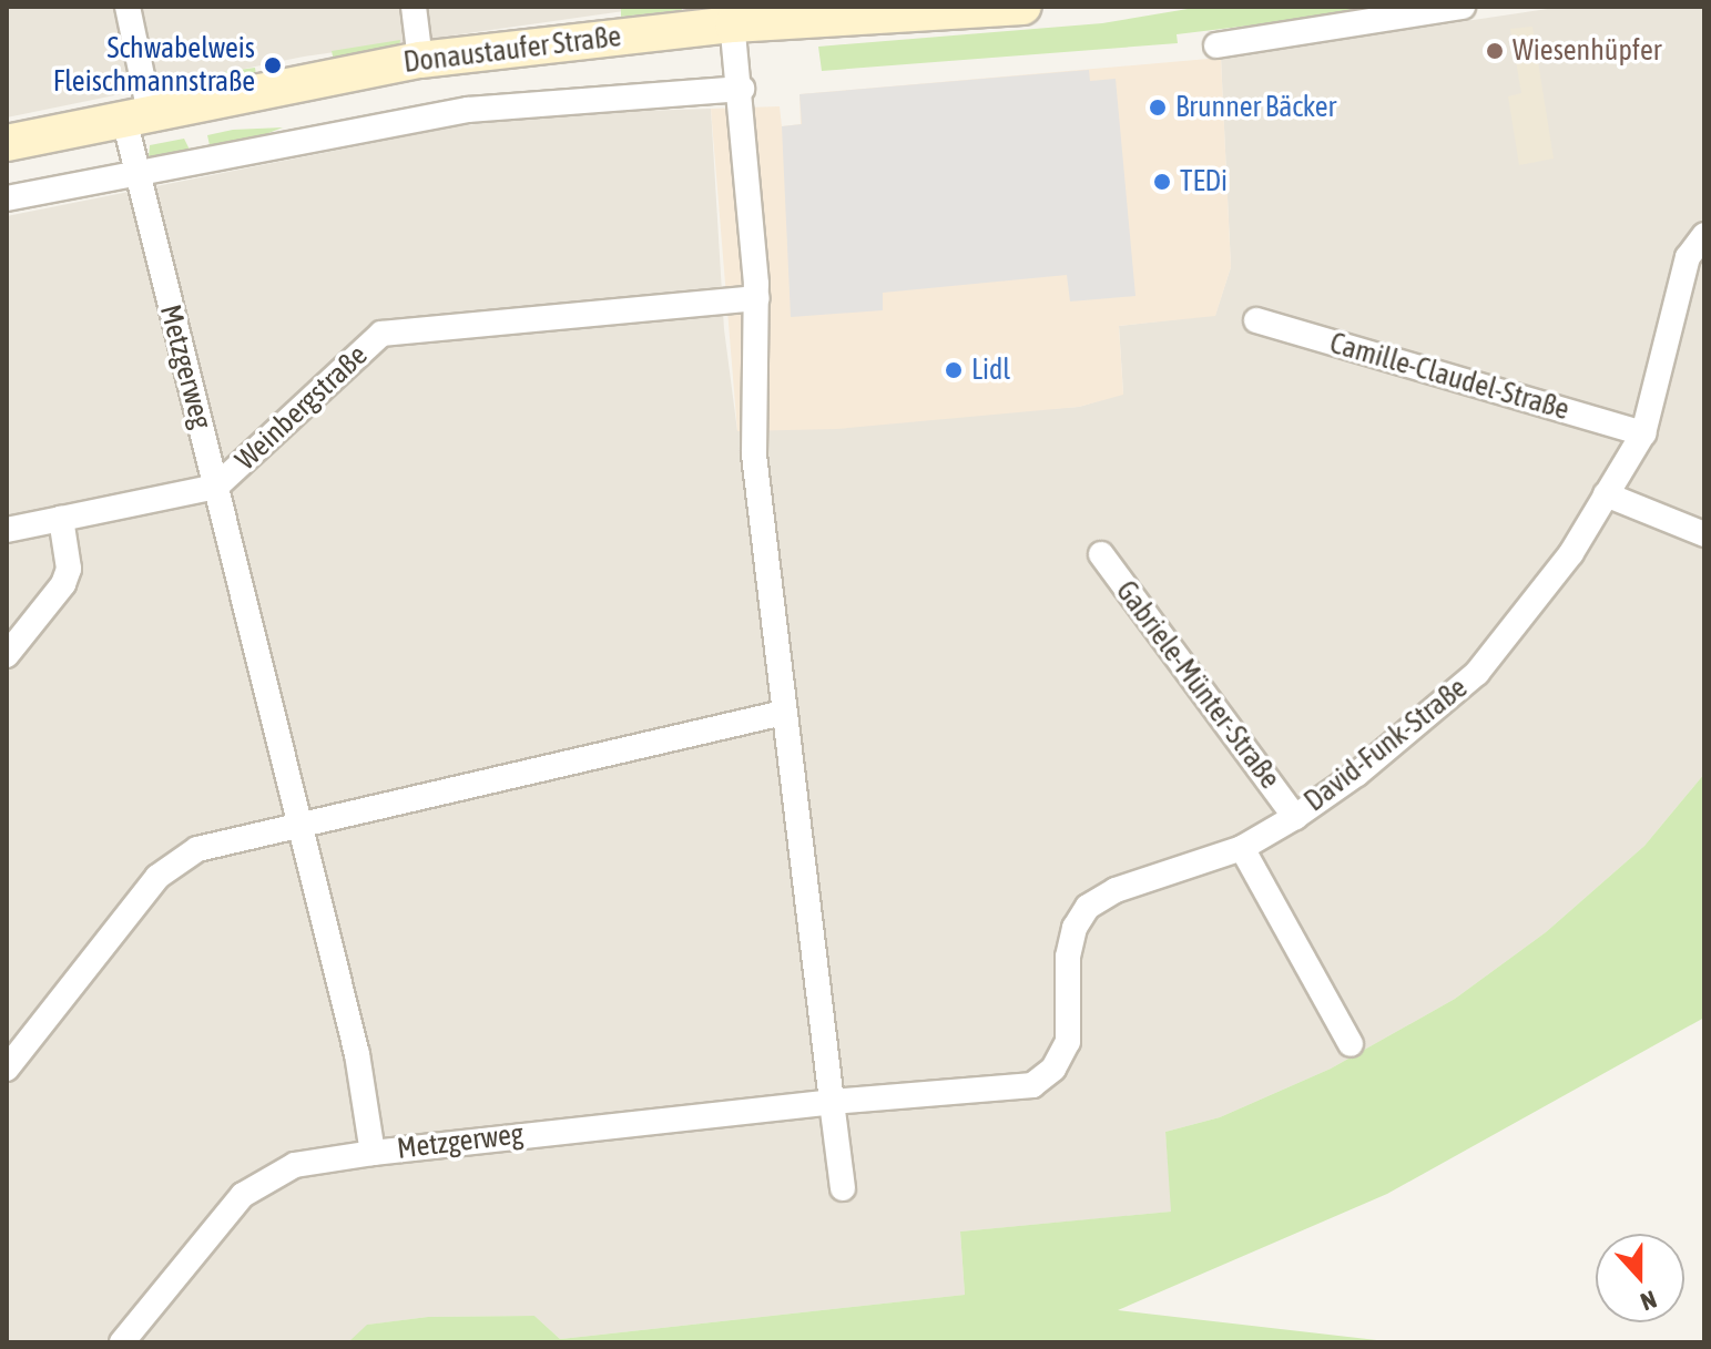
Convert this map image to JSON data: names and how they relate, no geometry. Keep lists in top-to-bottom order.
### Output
{
  "streets": {
    "main road": ["Donaustaufer Straße"],
    "street": [
      "Metzgerweg",
      "Camille-Claudel-Straße",
      "Weinbergstraße",
      "Gabriele-Münter-Straße",
      "David-Funk-Straße"
    ]
  },
  "crossings": [
    ["Donaustaufer Straße", "Metzgerweg"],
    ["Metzgerweg", "Weinbergstraße"],
    ["Metzgerweg", "David-Funk-Straße"],
    ["Camille-Claudel-Straße", "David-Funk-Straße"],
    ["Gabriele-Münter-Straße", "David-Funk-Straße"]
  ],
  "places": [
    "Wiesenhüpfer",
    "Schwabelweis Fleischmannstraße",
    "Brunner Bäcker",
    "TEDi",
    "Lidl"
  ],
  "north": "bottom"
}
